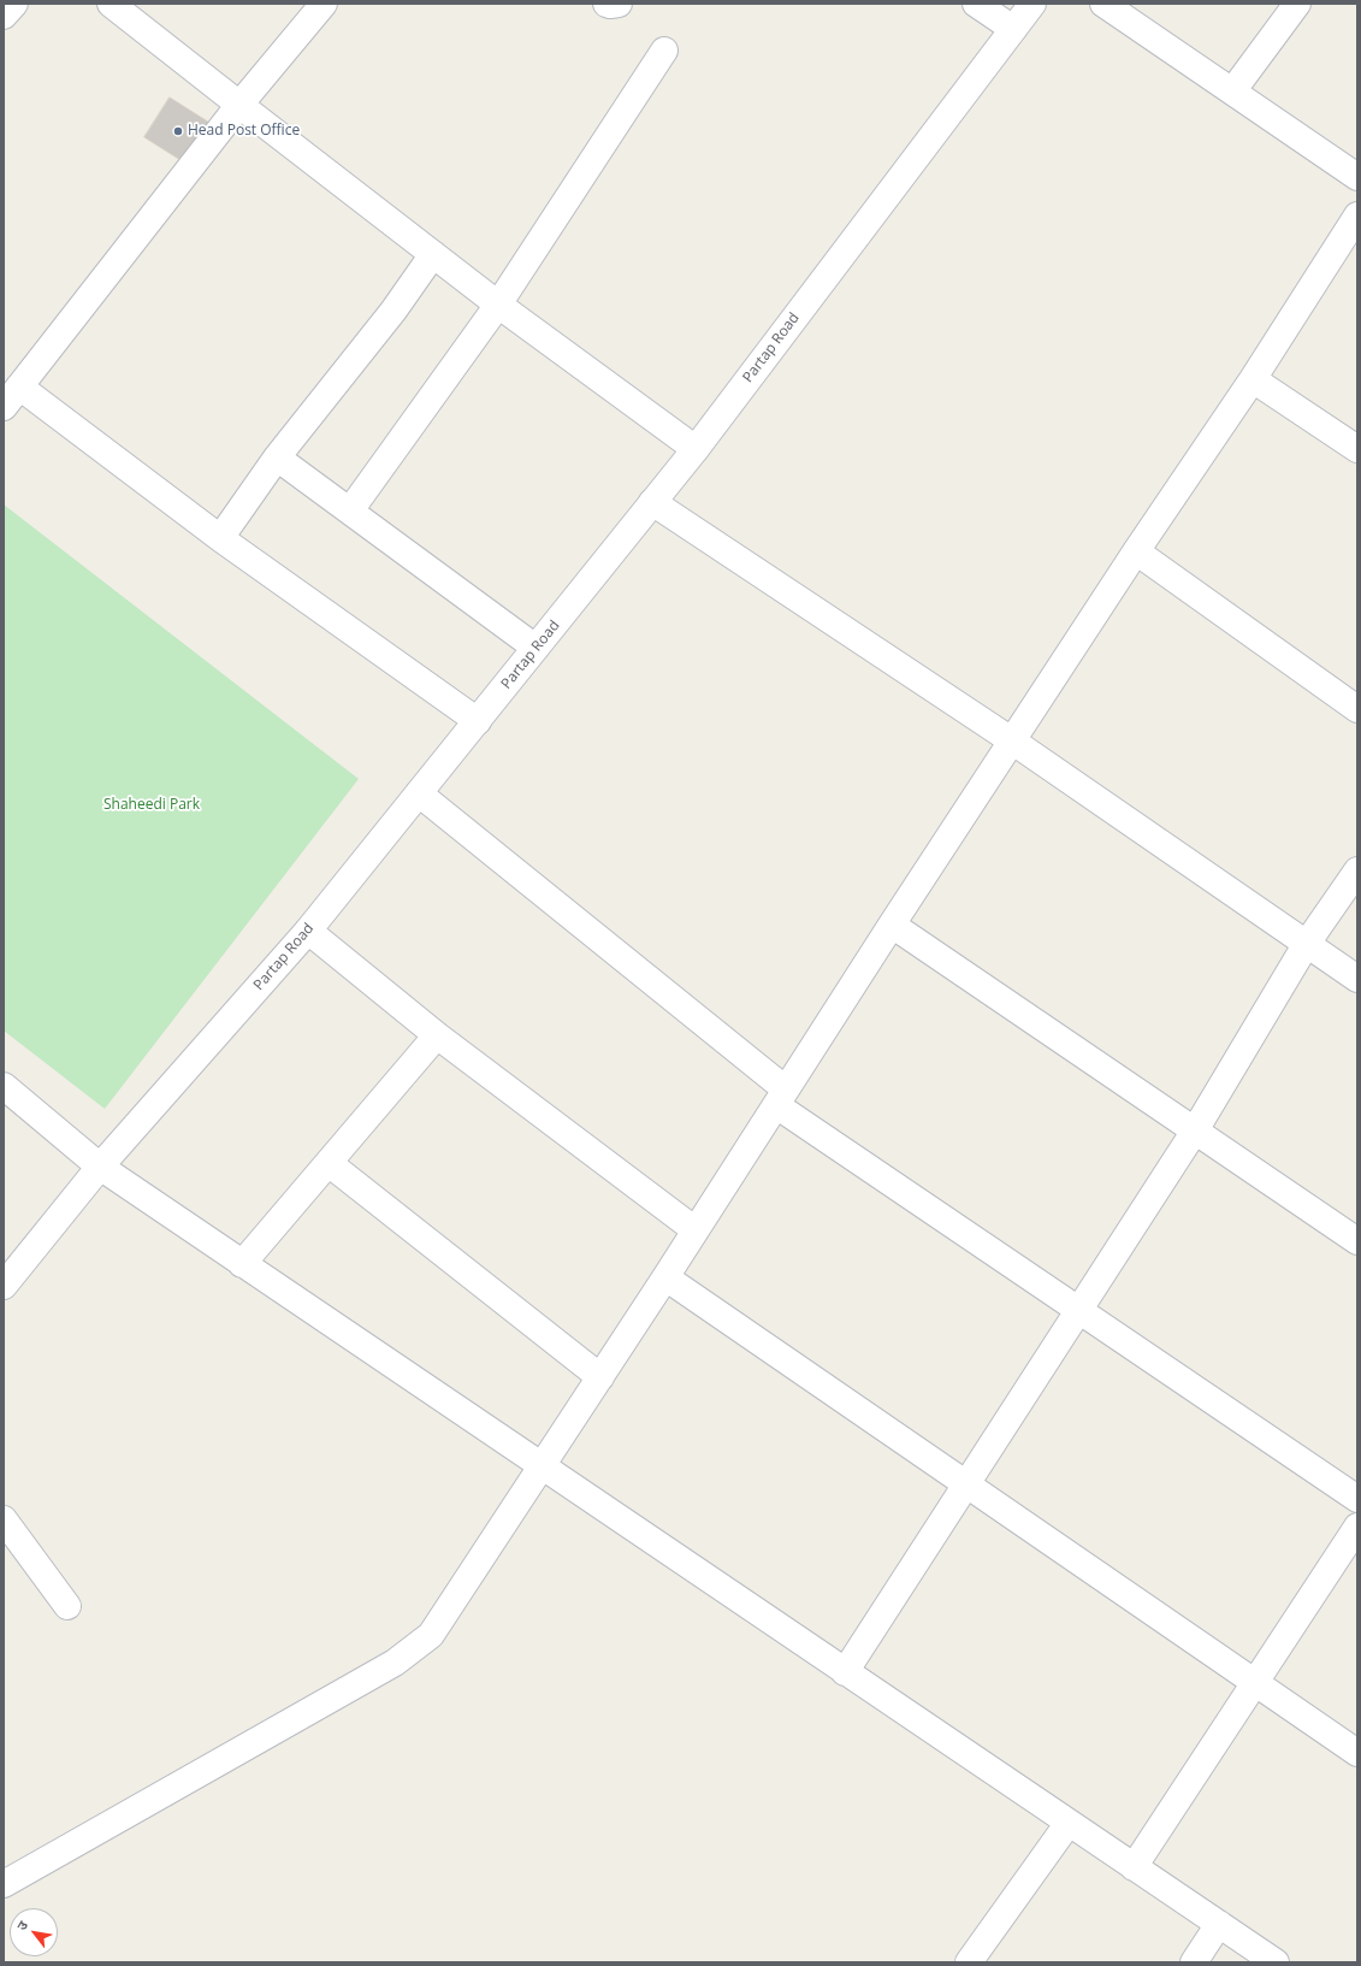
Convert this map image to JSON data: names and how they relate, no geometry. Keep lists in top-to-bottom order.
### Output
{
  "streets": {
    "street": ["Partap Road"]
  },
  "parks": ["Shaheedi Park"],
  "places": ["Head Post Office"],
  "north": "top left"
}
